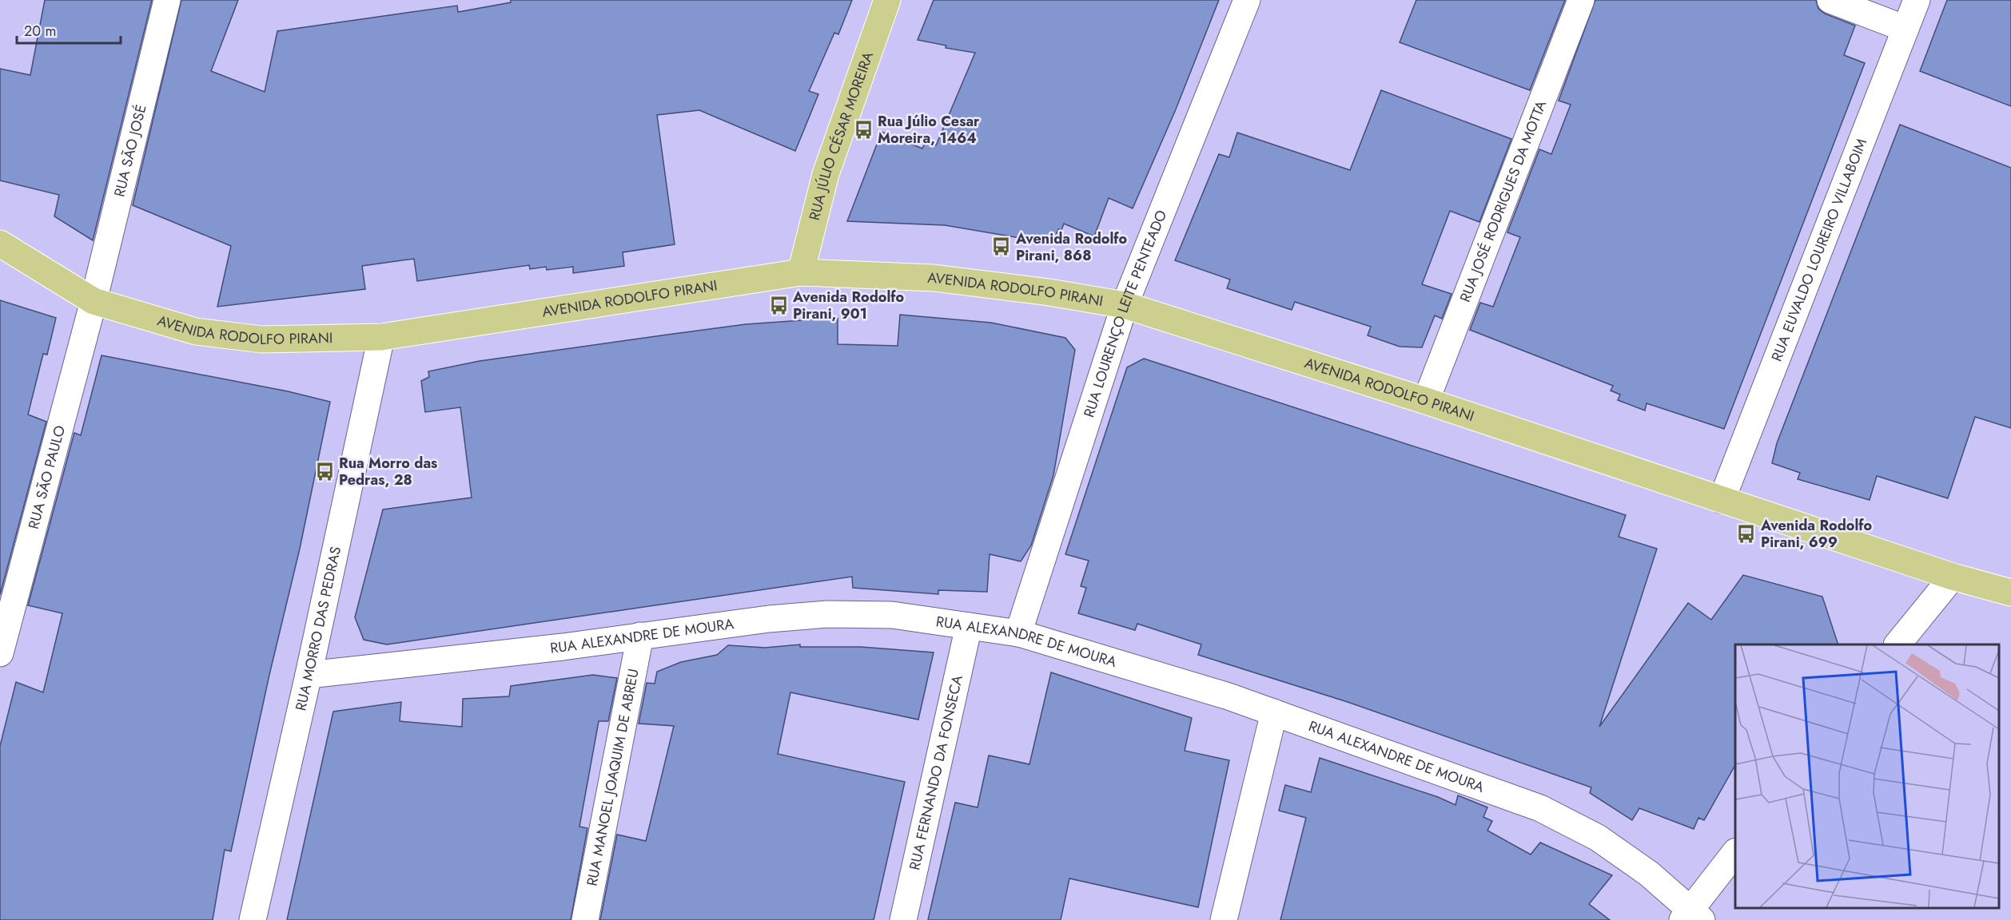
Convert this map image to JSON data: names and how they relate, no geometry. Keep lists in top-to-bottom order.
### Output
{
  "streets": {
    "main road": ["RUA JÚLIO CÉSAR MOREIRA", "AVENIDA RODOLFO PIRANI"],
    "street": [
      "RUA SÃO JOSÉ",
      "RUA JOSÉ RODRIGUES DA MOTTA",
      "RUA EUVALDO LOUREIRO VILLABOIM",
      "RUA LOURENÇO LEITE PENTEADO",
      "RUA SÃO PAULO",
      "RUA MORRO DAS PEDRAS",
      "RUA ALEXANDRE DE MOURA",
      "RUA FERNANDO DA FONSECA",
      "RUA MANOEL JOAQUIM DE ABREU"
    ]
  },
  "crossings": [
    ["RUA JÚLIO CÉSAR MOREIRA", "AVENIDA RODOLFO PIRANI"],
    ["RUA SÃO JOSÉ", "AVENIDA RODOLFO PIRANI"],
    ["RUA SÃO JOSÉ", "RUA SÃO PAULO"],
    ["RUA JOSÉ RODRIGUES DA MOTTA", "AVENIDA RODOLFO PIRANI"],
    ["RUA EUVALDO LOUREIRO VILLABOIM", "AVENIDA RODOLFO PIRANI"],
    ["AVENIDA RODOLFO PIRANI", "RUA LOURENÇO LEITE PENTEADO"],
    ["AVENIDA RODOLFO PIRANI", "RUA SÃO PAULO"],
    ["AVENIDA RODOLFO PIRANI", "RUA MORRO DAS PEDRAS"],
    ["RUA LOURENÇO LEITE PENTEADO", "RUA ALEXANDRE DE MOURA"],
    ["RUA MORRO DAS PEDRAS", "RUA ALEXANDRE DE MOURA"],
    ["RUA ALEXANDRE DE MOURA", "RUA FERNANDO DA FONSECA"],
    ["RUA ALEXANDRE DE MOURA", "RUA MANOEL JOAQUIM DE ABREU"]
  ],
  "places": {
    "bus stop": [
      "Rua Júlio Cesar Moreira, 1464",
      "Avenida Rodolfo Pirani, 868",
      "Avenida Rodolfo Pirani, 901",
      "Rua Morro das Pedras, 28",
      "Avenida Rodolfo Pirani, 699"
    ]
  },
  "scale_bar": "20 m"
}
